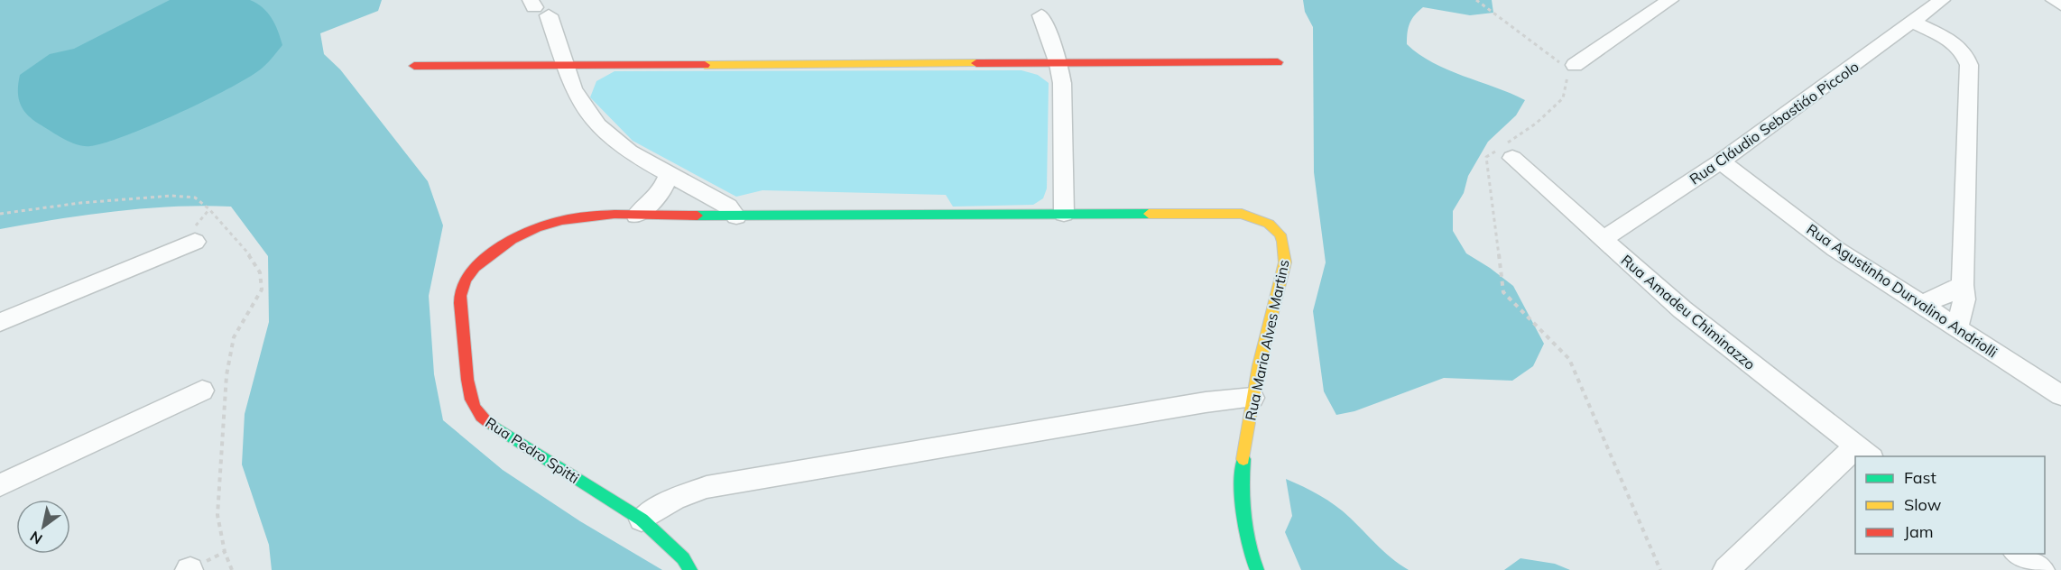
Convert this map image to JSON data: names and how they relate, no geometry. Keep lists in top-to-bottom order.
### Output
{
  "streets": {
    "street": [
      "Rua Cláudio Sebastiáo Piccolo",
      "Rua Agustinho Durvalino Andriolli",
      "Rua Amadeu Chiminazzo",
      "Rua Maria Alves Martins",
      "Rua Pedro Spitti"
    ]
  },
  "crossings": [
    ["Rua Cláudio Sebastiáo Piccolo", "Rua Agustinho Durvalino Andriolli"],
    ["Rua Cláudio Sebastiáo Piccolo", "Rua Amadeu Chiminazzo"],
    ["Rua Maria Alves Martins", "Rua Pedro Spitti"]
  ],
  "legend": ["Fast", "Slow", "Jam"],
  "north": "bottom left"
}
